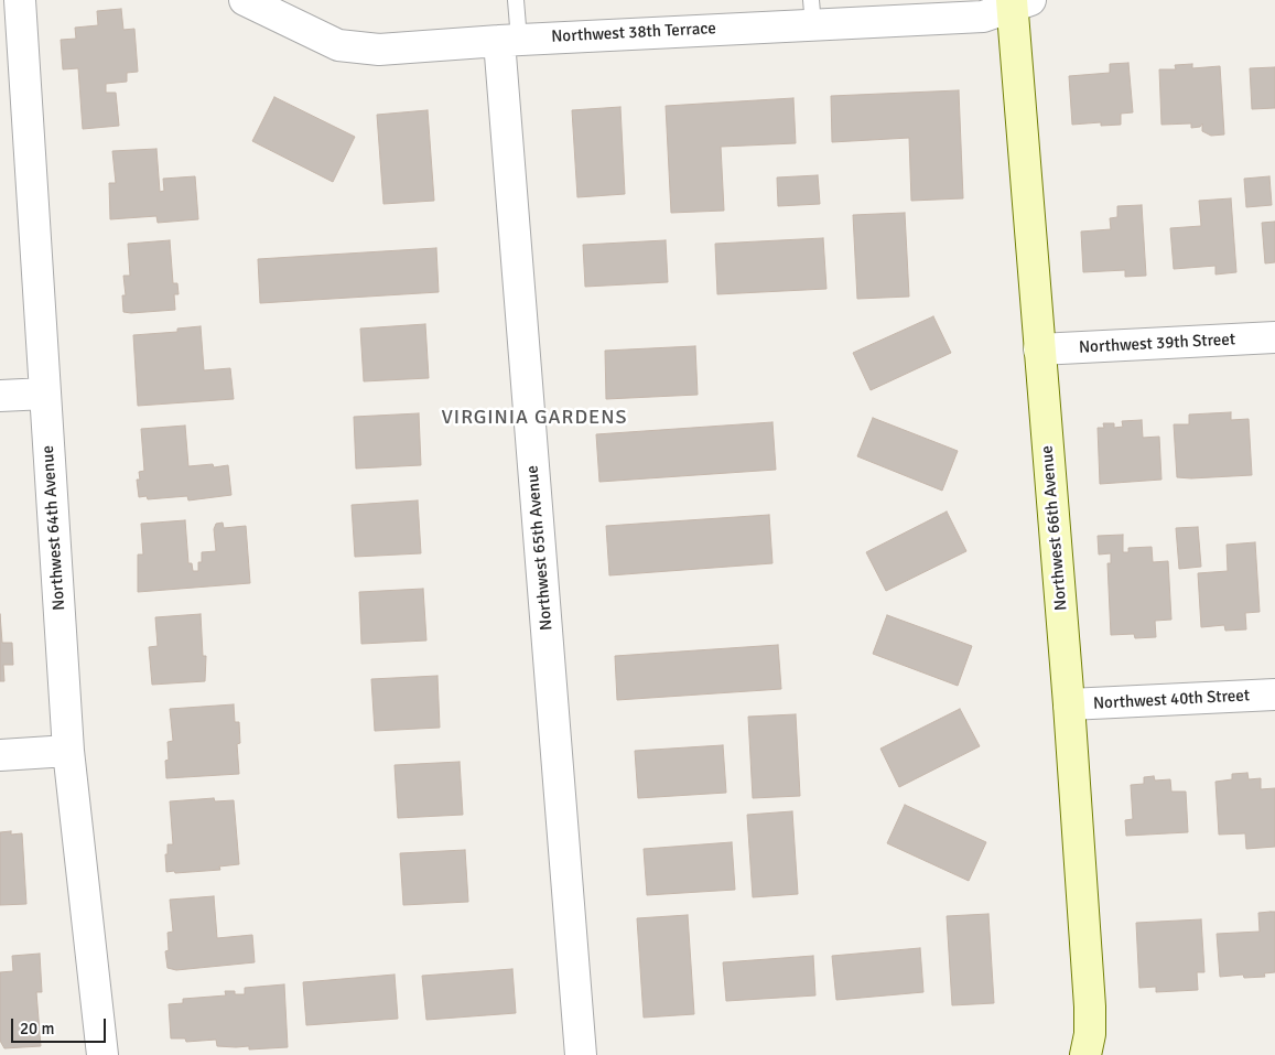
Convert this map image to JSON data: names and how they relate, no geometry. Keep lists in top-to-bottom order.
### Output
{
  "streets": {
    "street": [
      "Northwest 38th Terrace",
      "Northwest 39th Street",
      "Northwest 64th Avenue",
      "Northwest 66th Avenue",
      "Northwest 65th Avenue",
      "Northwest 40th Street"
    ]
  },
  "crossings": [
    ["Northwest 38th Terrace", "Northwest 66th Avenue"],
    ["Northwest 38th Terrace", "Northwest 65th Avenue"],
    ["Northwest 39th Street", "Northwest 66th Avenue"],
    ["Northwest 66th Avenue", "Northwest 40th Street"]
  ],
  "districts": ["VIRGINIA GARDENS"],
  "scale_bar": "20 m"
}
